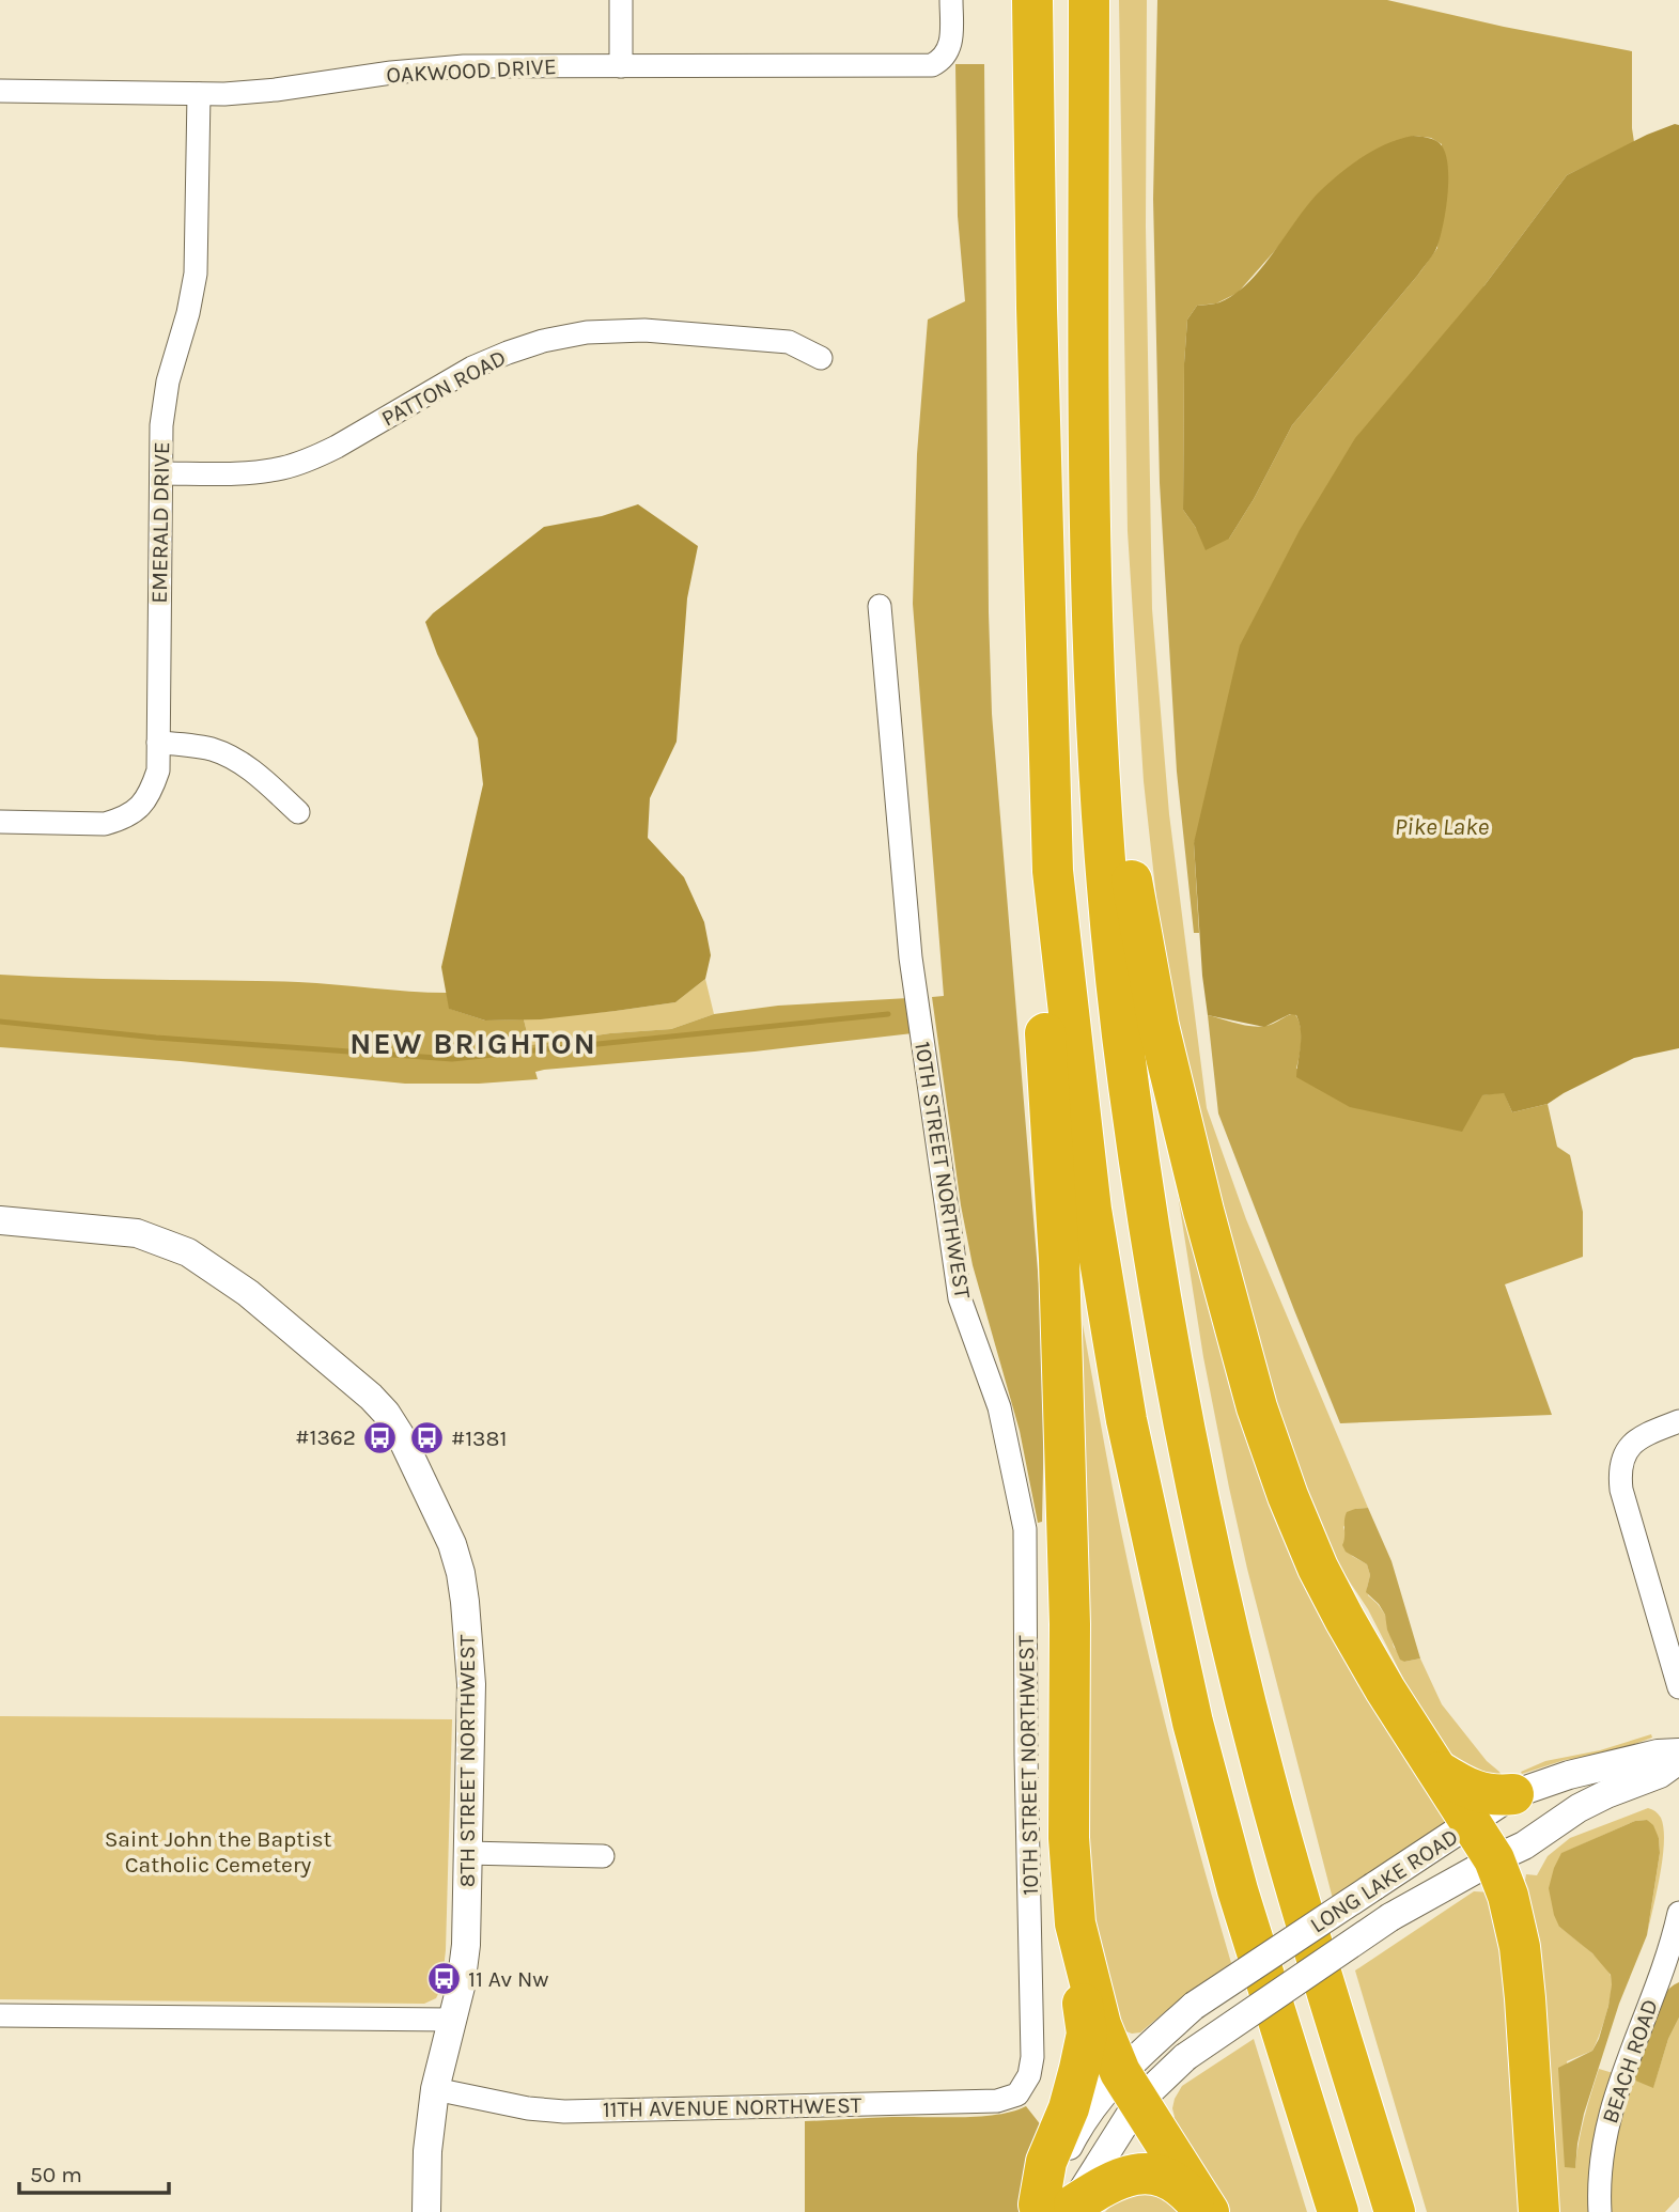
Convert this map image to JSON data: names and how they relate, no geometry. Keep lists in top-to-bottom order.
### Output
{
  "streets": {
    "street": [
      "OAKWOOD DRIVE",
      "PATTON ROAD",
      "EMERALD DRIVE",
      "10TH STREET NORTHWEST",
      "8TH STREET NORTHWEST",
      "LONG LAKE ROAD",
      "BEACH ROAD",
      "11TH AVENUE NORTHWEST"
    ]
  },
  "crossings": [
    ["OAKWOOD DRIVE", "EMERALD DRIVE"],
    ["PATTON ROAD", "EMERALD DRIVE"],
    ["10TH STREET NORTHWEST", "11TH AVENUE NORTHWEST"],
    ["8TH STREET NORTHWEST", "11TH AVENUE NORTHWEST"]
  ],
  "districts": ["NEW BRIGHTON"],
  "water": ["Pike Lake"],
  "parks": ["Saint John the Baptist Catholic Cemetery"],
  "places": {
    "bus stop": ["#1362", "#1381", "11 Av Nw"]
  },
  "scale_bar": "50 m"
}
